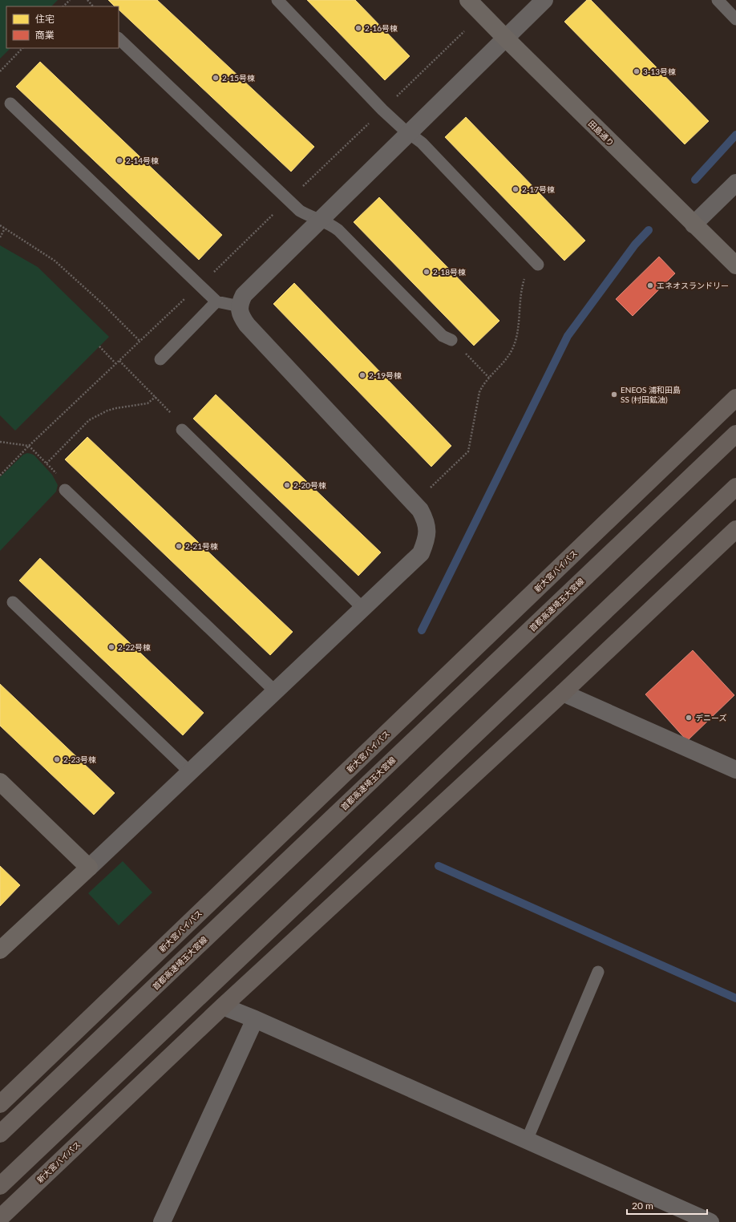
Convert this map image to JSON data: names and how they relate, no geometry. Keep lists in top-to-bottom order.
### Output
{
  "streets": {
    "highway": ["新大宮バイパス", "首都高速埼玉大宮線"],
    "street": ["田島通り"]
  },
  "places": [
    "2-16号棟",
    "3-13号棟",
    "2-15号棟",
    "2-14号棟",
    "2-17号棟",
    "2-18号棟",
    "エネオスランドリー",
    "2-19号棟",
    "ENEOS 浦和田島 SS (村田鉱油)",
    "2-20号棟",
    "2-21号棟",
    "2-22号棟",
    "デニーズ",
    "2-23号棟"
  ],
  "legend": ["住宅", "商業"],
  "scale_bar": "20 m"
}
